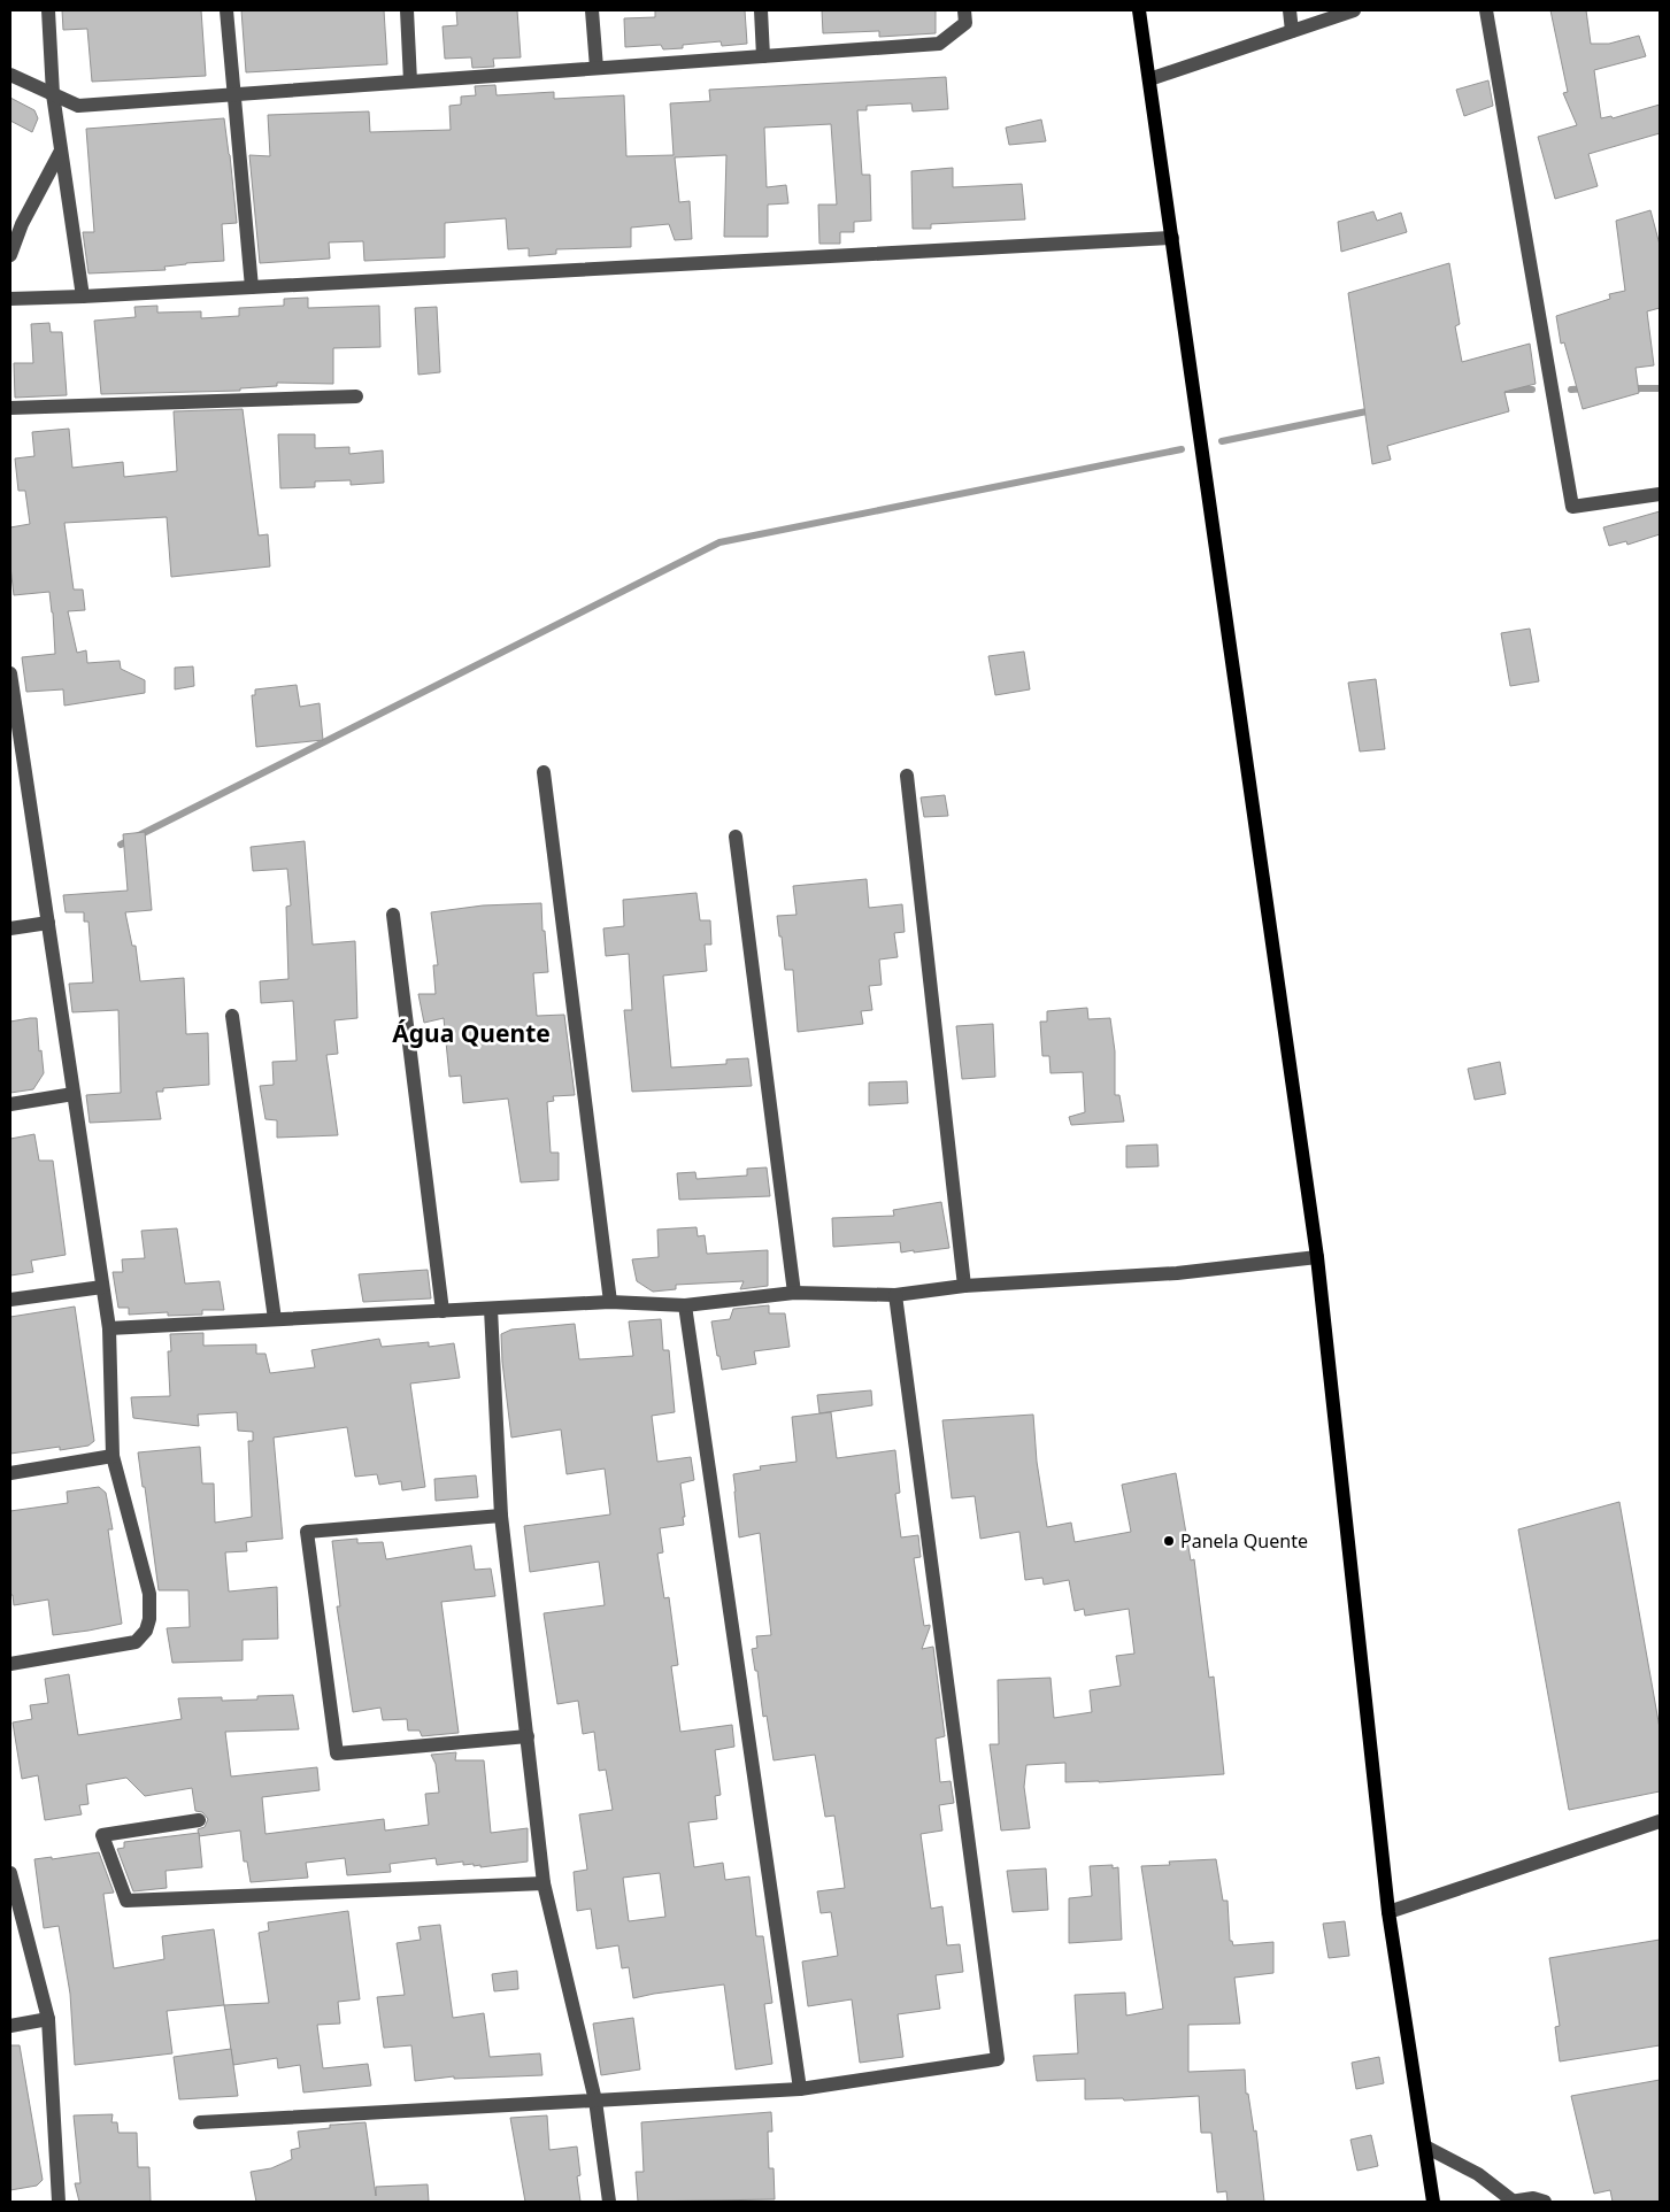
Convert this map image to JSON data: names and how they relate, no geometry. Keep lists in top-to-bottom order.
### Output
{
  "districts": ["Água Quente"],
  "places": ["Panela Quente"]
}
